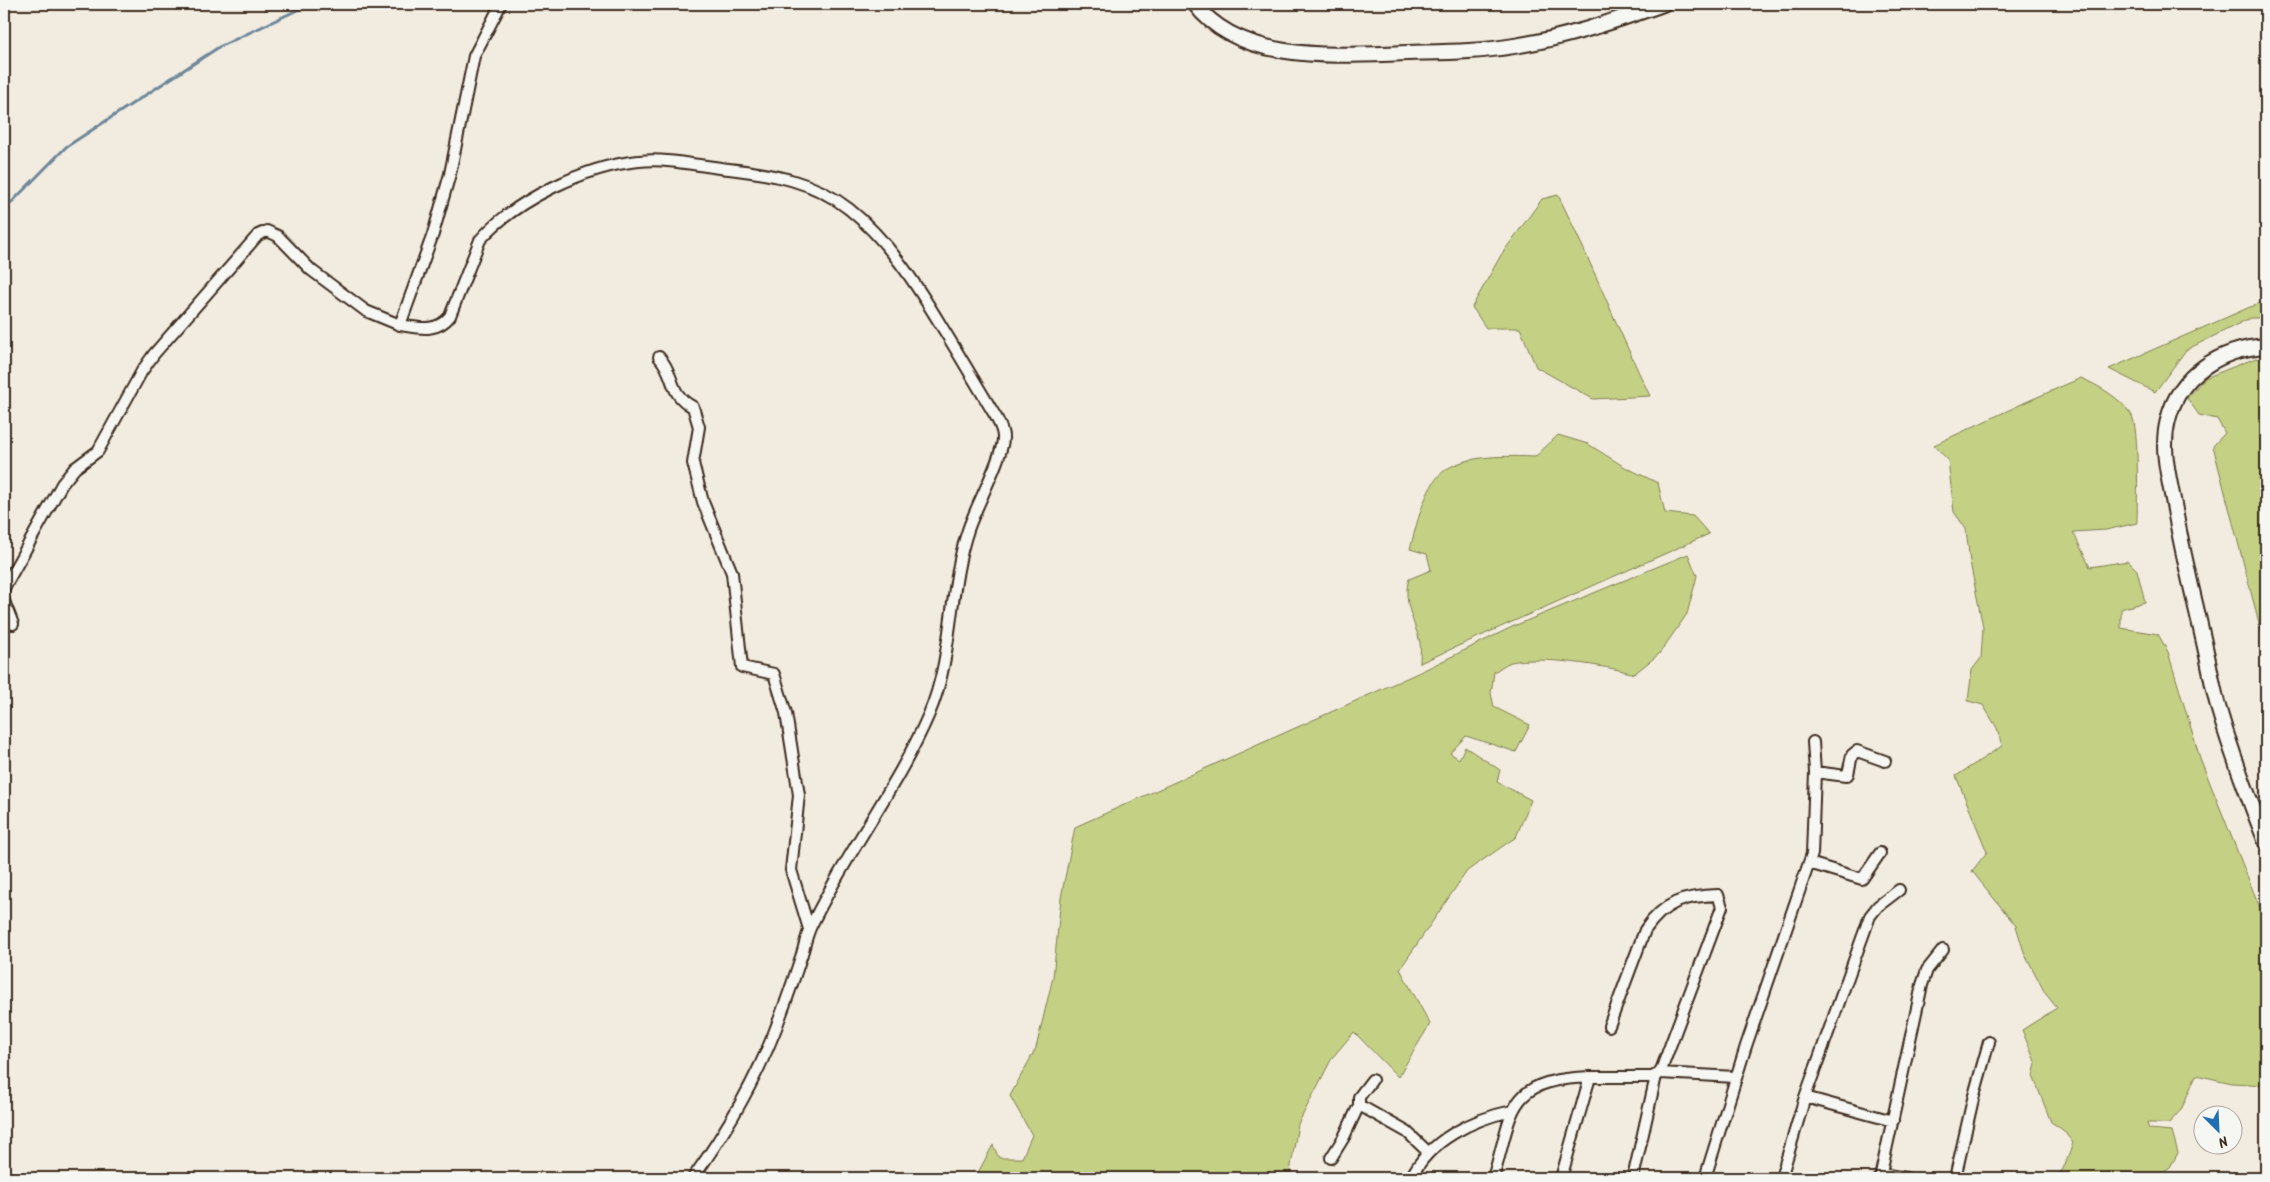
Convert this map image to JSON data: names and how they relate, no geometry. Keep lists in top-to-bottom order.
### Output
{
  "north": "bottom right"
}
